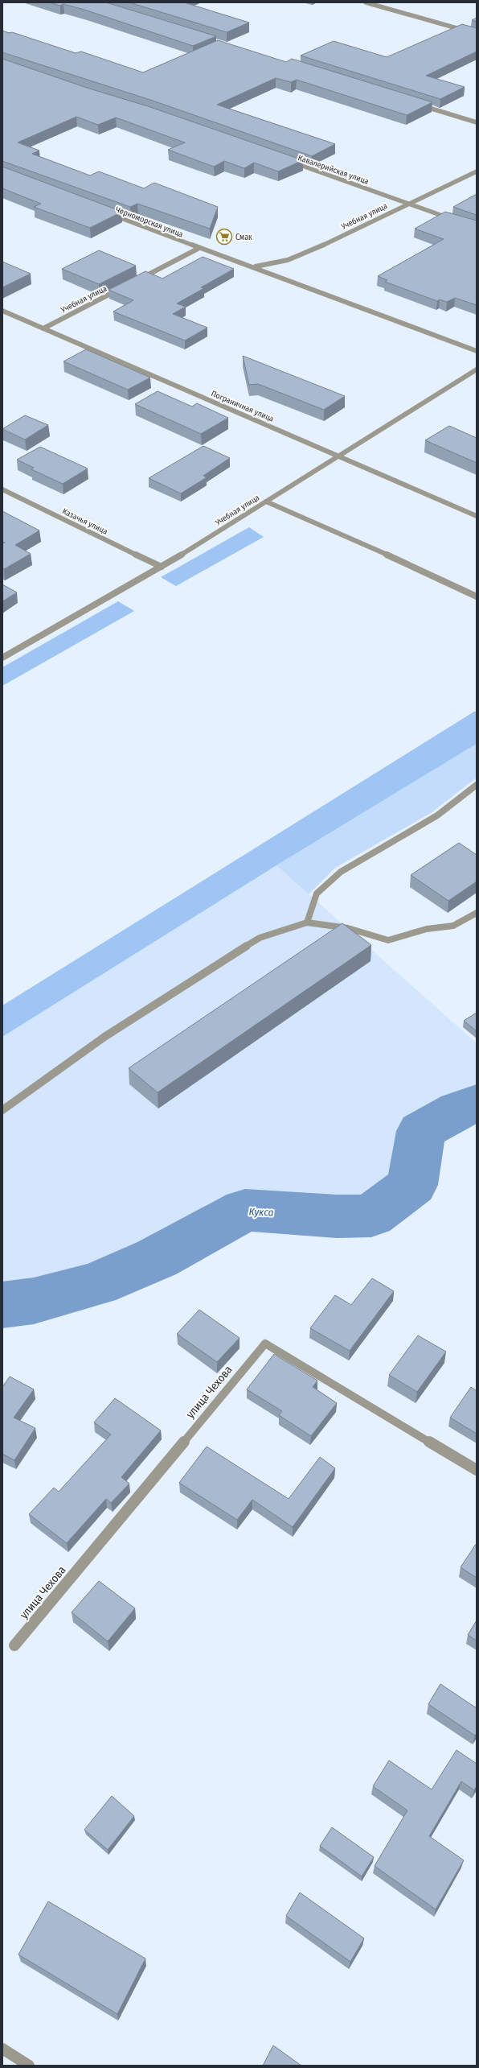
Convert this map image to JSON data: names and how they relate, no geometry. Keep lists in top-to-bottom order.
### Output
{
  "streets": {
    "street": [
      "Кавалерийская улица",
      "Учебная улица",
      "Черноморская улица",
      "Пограничная улица",
      "Казачья улица",
      "улица Чехова"
    ]
  },
  "crossings": [
    ["Кавалерийская улица", "Учебная улица"],
    ["Учебная улица", "Черноморская улица"],
    ["Учебная улица", "Пограничная улица"],
    ["Учебная улица", "Казачья улица"]
  ],
  "water": ["Кукса"],
  "places": {
    "supermarket": ["Смак"]
  }
}
